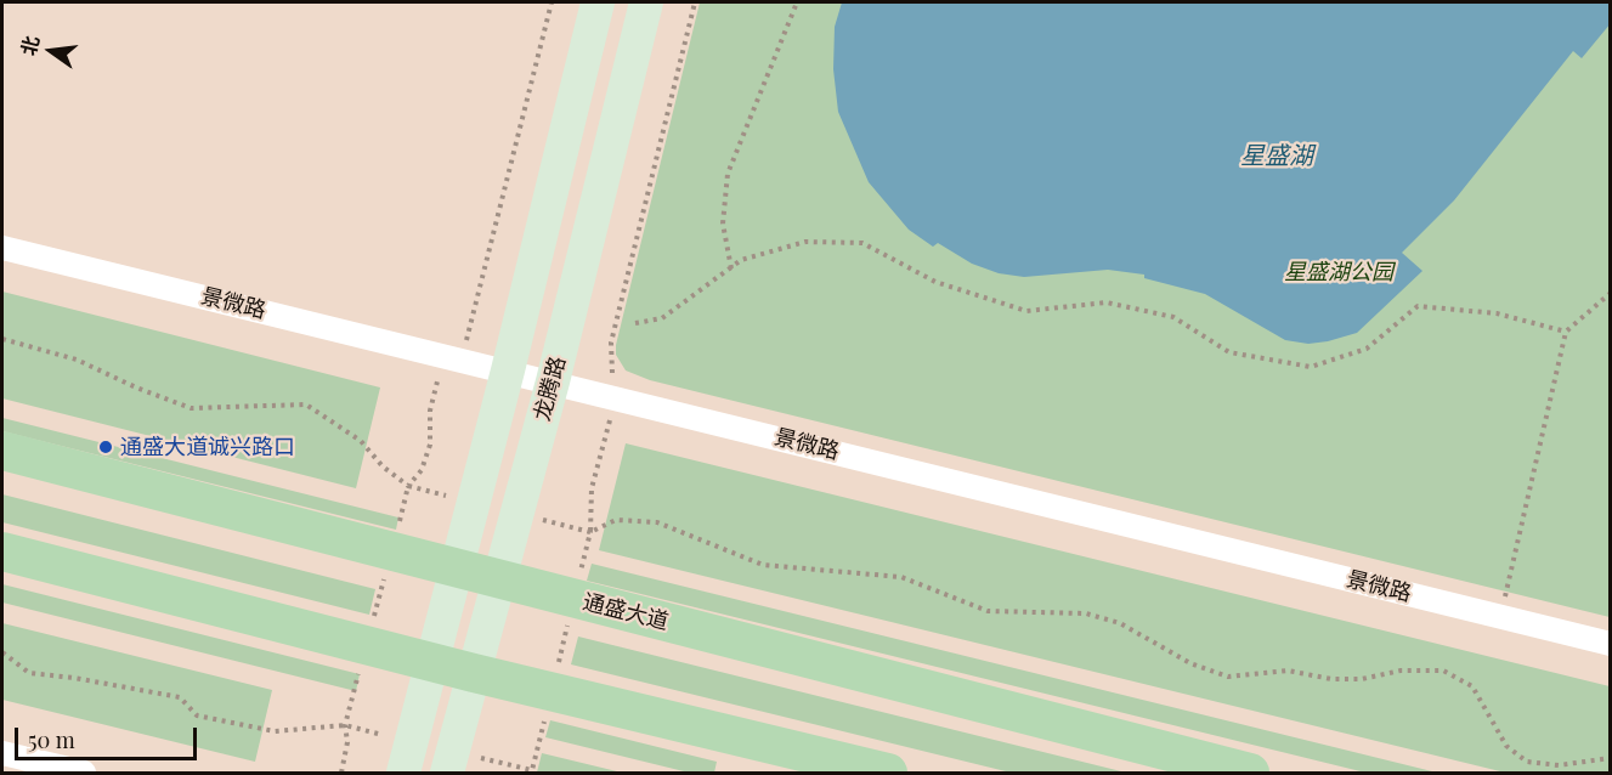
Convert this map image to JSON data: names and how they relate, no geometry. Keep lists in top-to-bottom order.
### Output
{
  "streets": {
    "main road": ["龙腾路", "通盛大道"],
    "street": ["景微路"]
  },
  "crossings": [
    ["景微路", "龙腾路"],
    ["龙腾路", "通盛大道"]
  ],
  "water": ["星盛湖"],
  "parks": ["星盛湖公园"],
  "places": ["通盛大道诚兴路口"],
  "scale_bar": "50 m",
  "north": "left"
}
